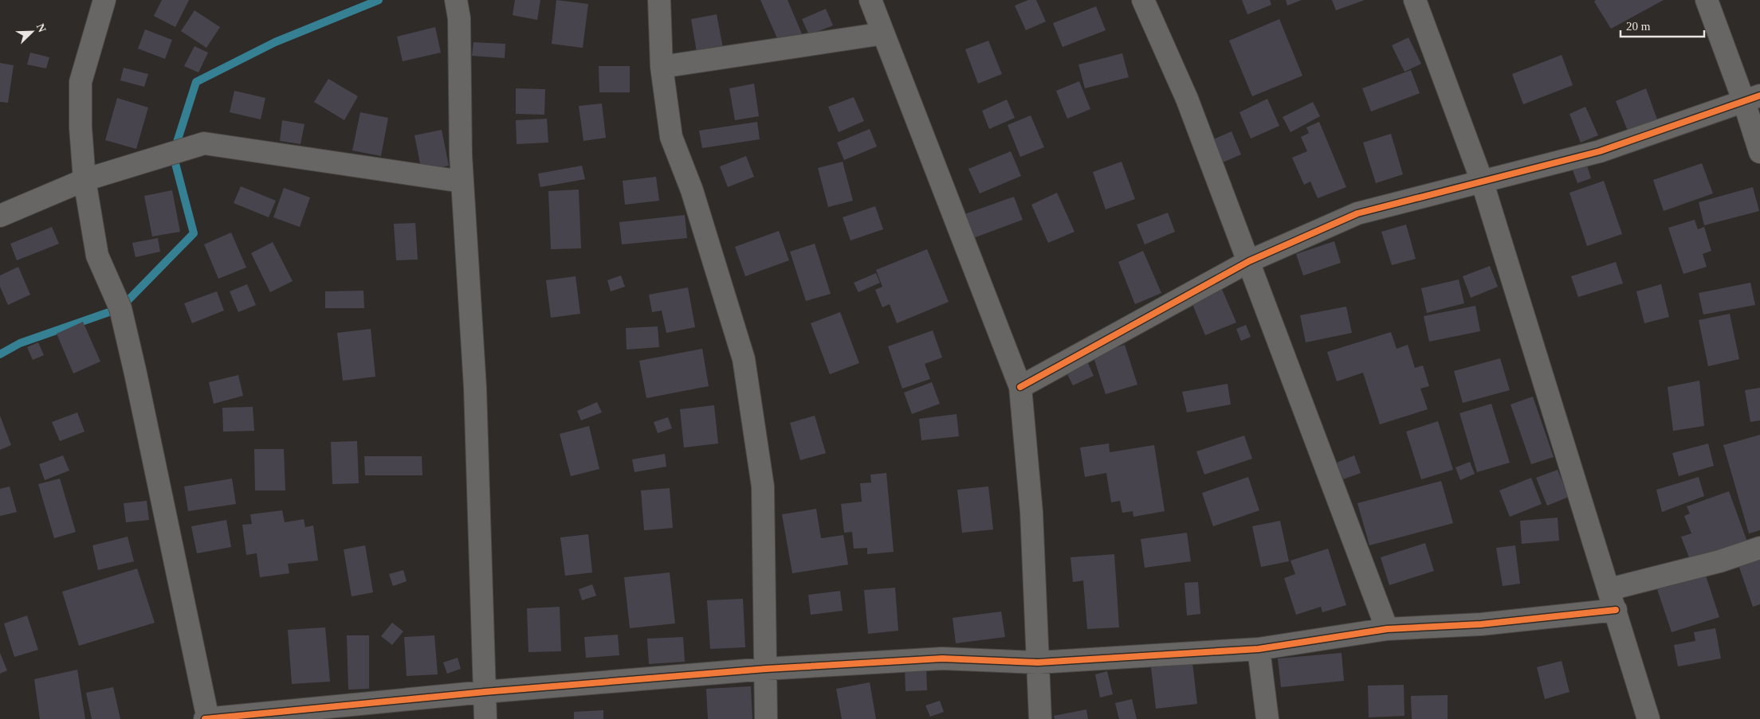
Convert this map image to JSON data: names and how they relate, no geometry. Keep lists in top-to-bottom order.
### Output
{
  "scale_bar": "20 m",
  "north": "top right"
}
